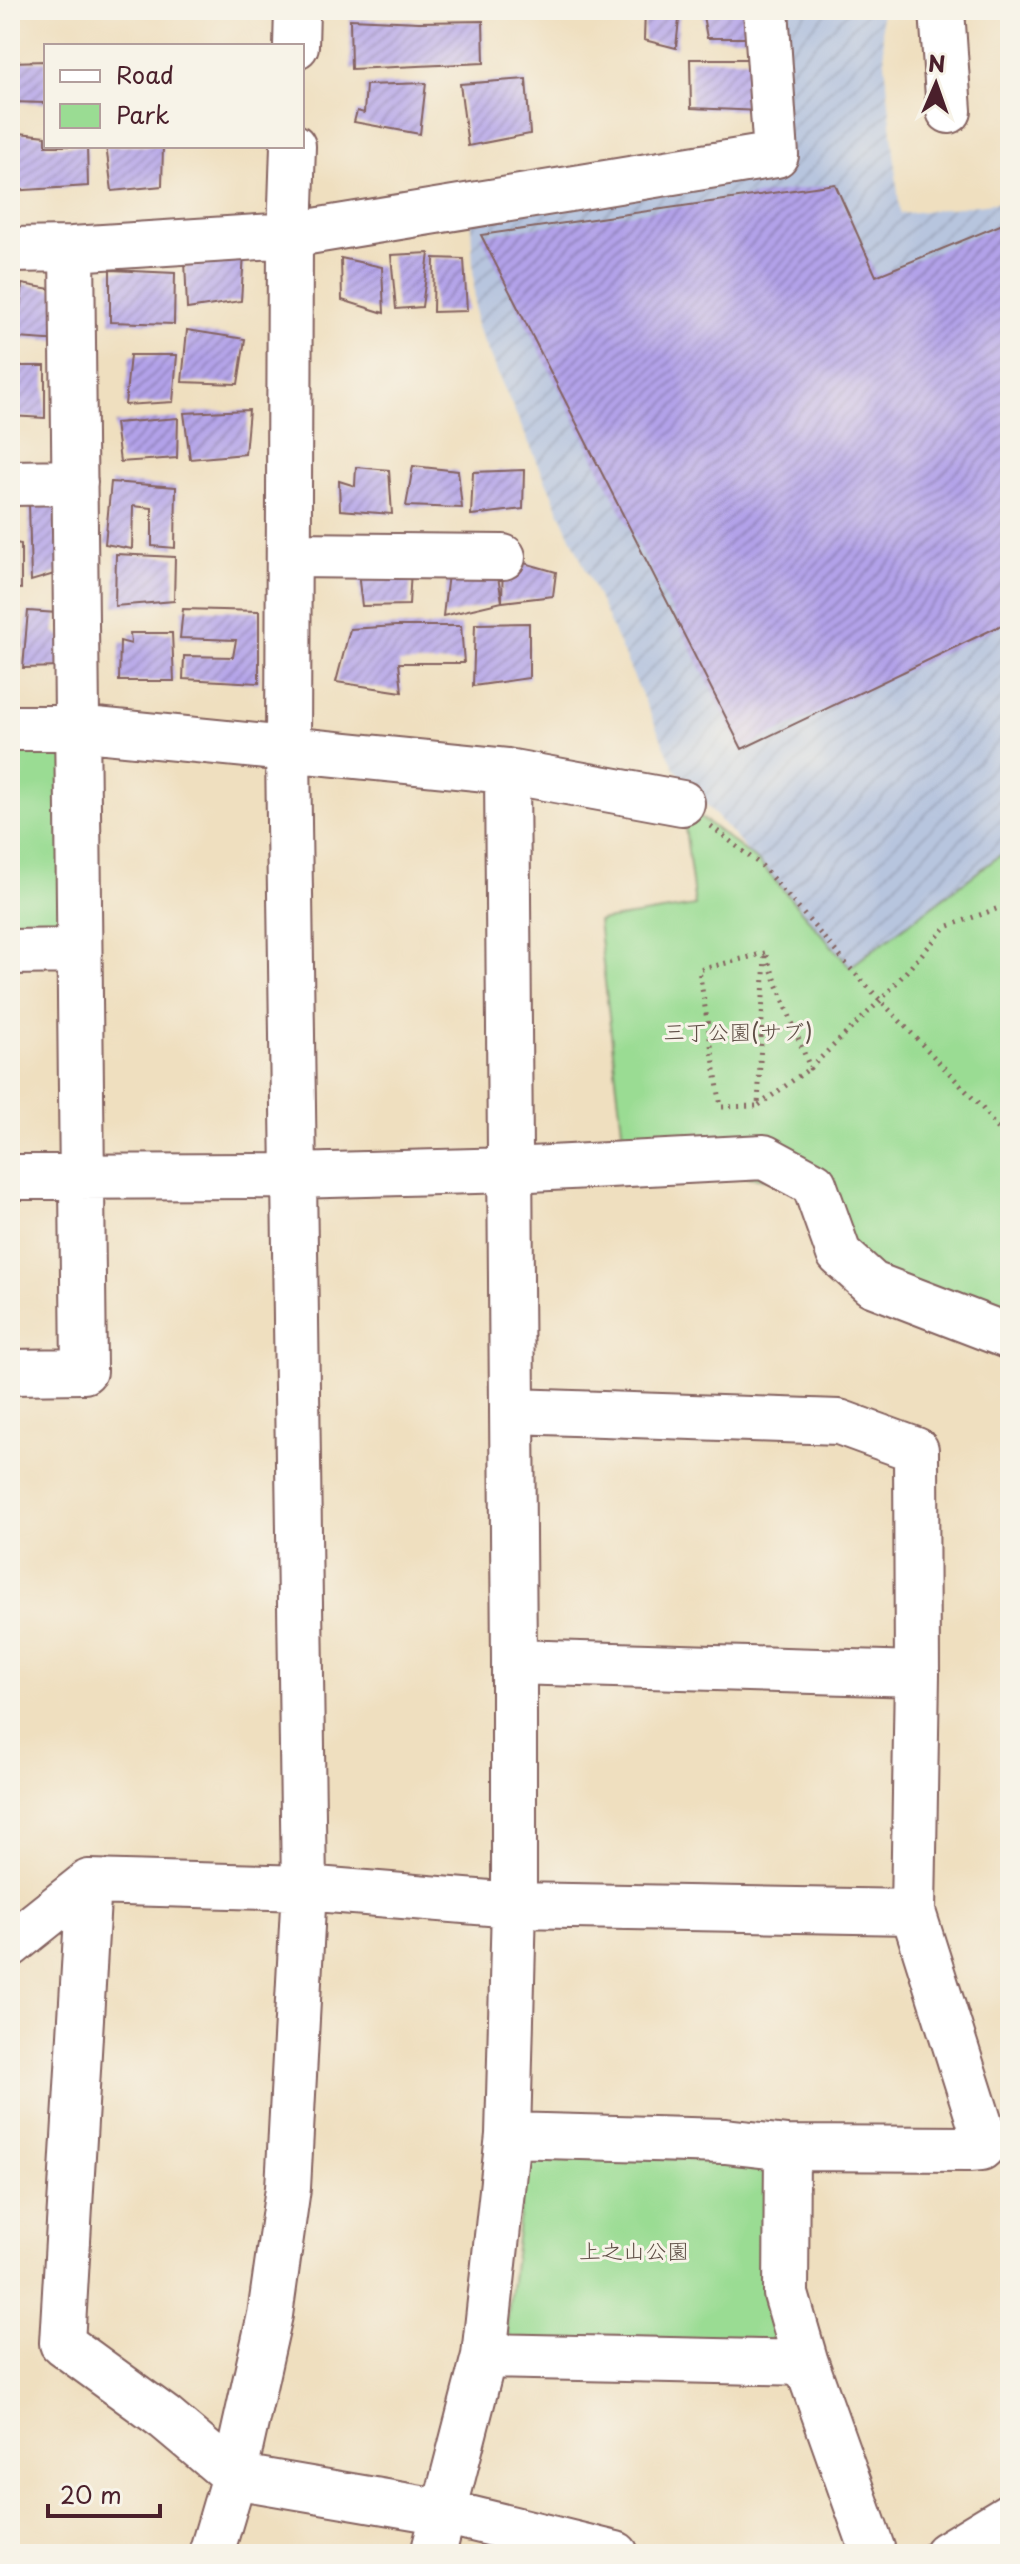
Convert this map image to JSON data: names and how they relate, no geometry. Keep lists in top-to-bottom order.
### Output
{
  "parks": ["三丁公園(サブ)", "上之山公園"],
  "legend": ["Road", "Park"],
  "scale_bar": "20 m",
  "north": "top"
}
